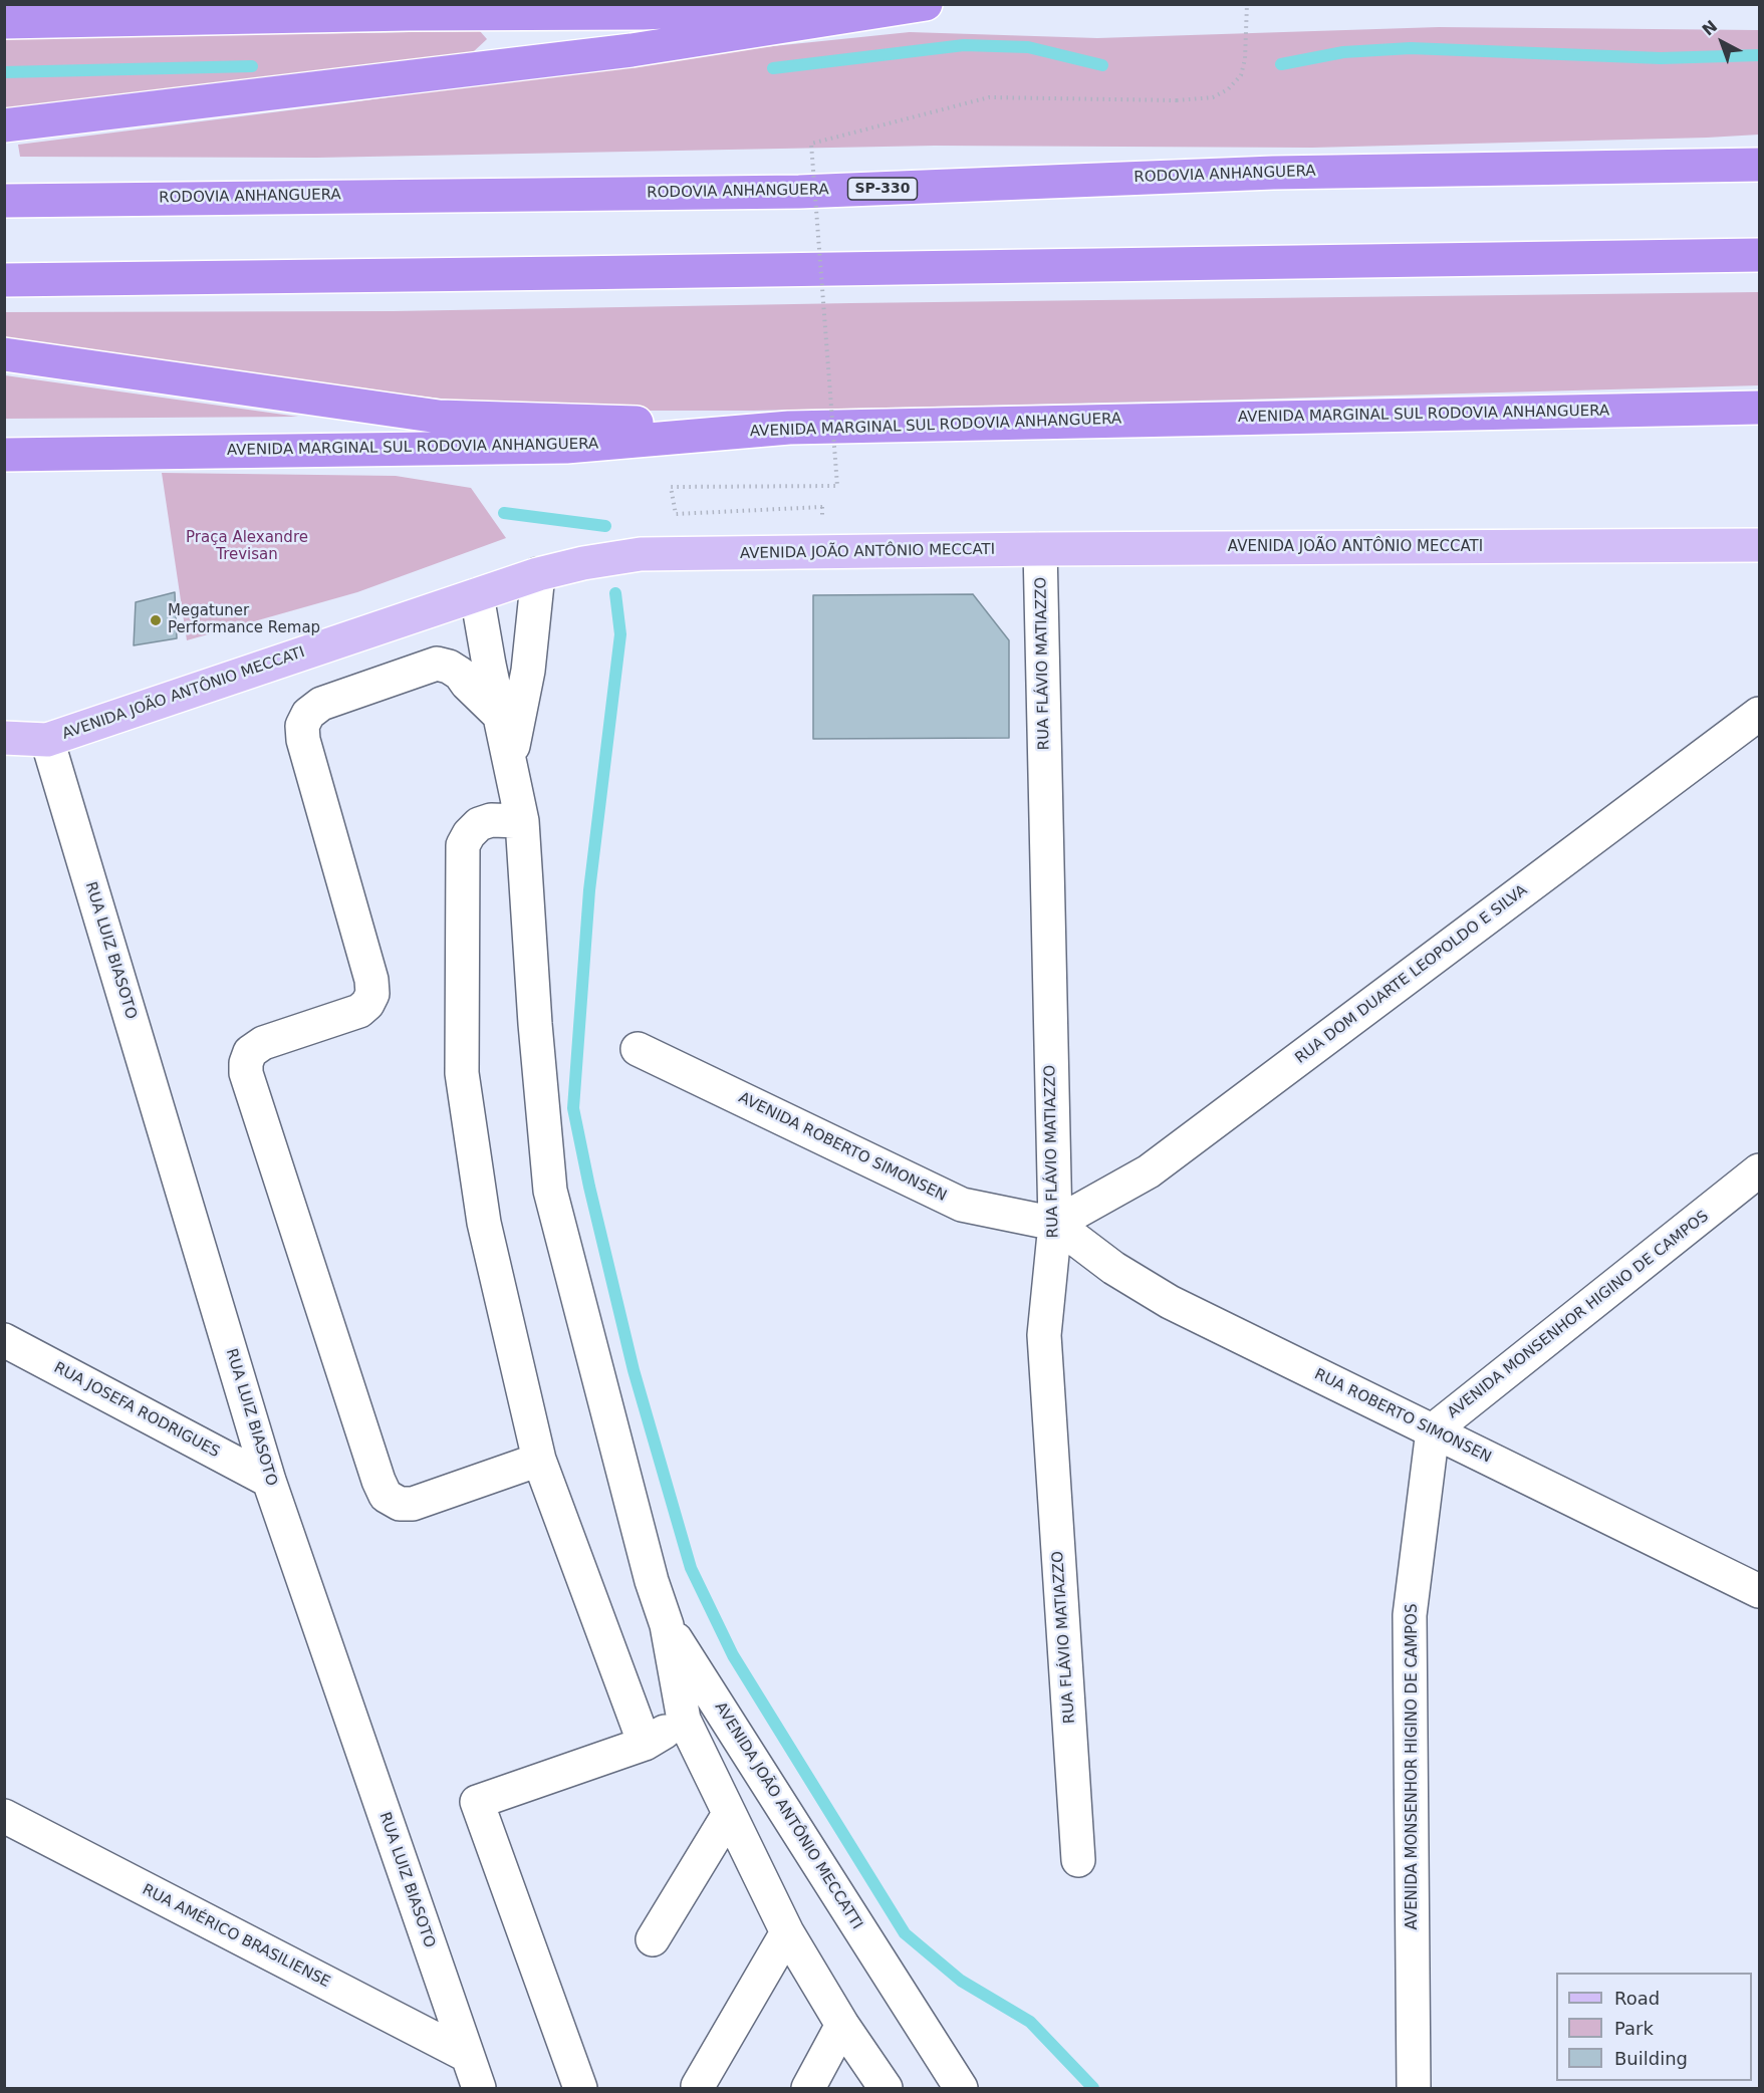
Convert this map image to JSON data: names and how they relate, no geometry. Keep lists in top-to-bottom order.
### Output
{
  "streets": {
    "highway": ["RODOVIA ANHANGUERA", "SP-330", "AVENIDA MARGINAL SUL RODOVIA ANHANGUERA"],
    "main road": ["AVENIDA JOÃO ANTÔNIO MECCATI"],
    "street": [
      "RUA FLÁVIO MATIAZZO",
      "RUA LUIZ BIASOTO",
      "RUA DOM DUARTE LEOPOLDO E SILVA",
      "AVENIDA ROBERTO SIMONSEN",
      "AVENIDA MONSENHOR HIGINO DE CAMPOS",
      "RUA JOSEFA RODRIGUES",
      "RUA ROBERTO SIMONSEN",
      "AVENIDA JOÃO ANTÔNIO MECCATTI",
      "RUA AMÉRICO BRASILIENSE"
    ]
  },
  "crossings": [
    ["AVENIDA JOÃO ANTÔNIO MECCATI", "RUA FLÁVIO MATIAZZO"],
    ["AVENIDA JOÃO ANTÔNIO MECCATI", "RUA LUIZ BIASOTO"],
    ["RUA FLÁVIO MATIAZZO", "RUA DOM DUARTE LEOPOLDO E SILVA"],
    ["RUA FLÁVIO MATIAZZO", "AVENIDA ROBERTO SIMONSEN"],
    ["RUA FLÁVIO MATIAZZO", "RUA ROBERTO SIMONSEN"],
    ["RUA LUIZ BIASOTO", "RUA JOSEFA RODRIGUES"],
    ["RUA LUIZ BIASOTO", "RUA AMÉRICO BRASILIENSE"],
    ["RUA DOM DUARTE LEOPOLDO E SILVA", "AVENIDA ROBERTO SIMONSEN"],
    ["RUA DOM DUARTE LEOPOLDO E SILVA", "RUA ROBERTO SIMONSEN"],
    ["AVENIDA ROBERTO SIMONSEN", "RUA ROBERTO SIMONSEN"],
    ["AVENIDA MONSENHOR HIGINO DE CAMPOS", "RUA ROBERTO SIMONSEN"]
  ],
  "parks": ["Praça Alexandre Trevisan"],
  "places": ["Megatuner Performance Remap"],
  "legend": ["Road", "Park", "Building"],
  "north": "top left"
}
